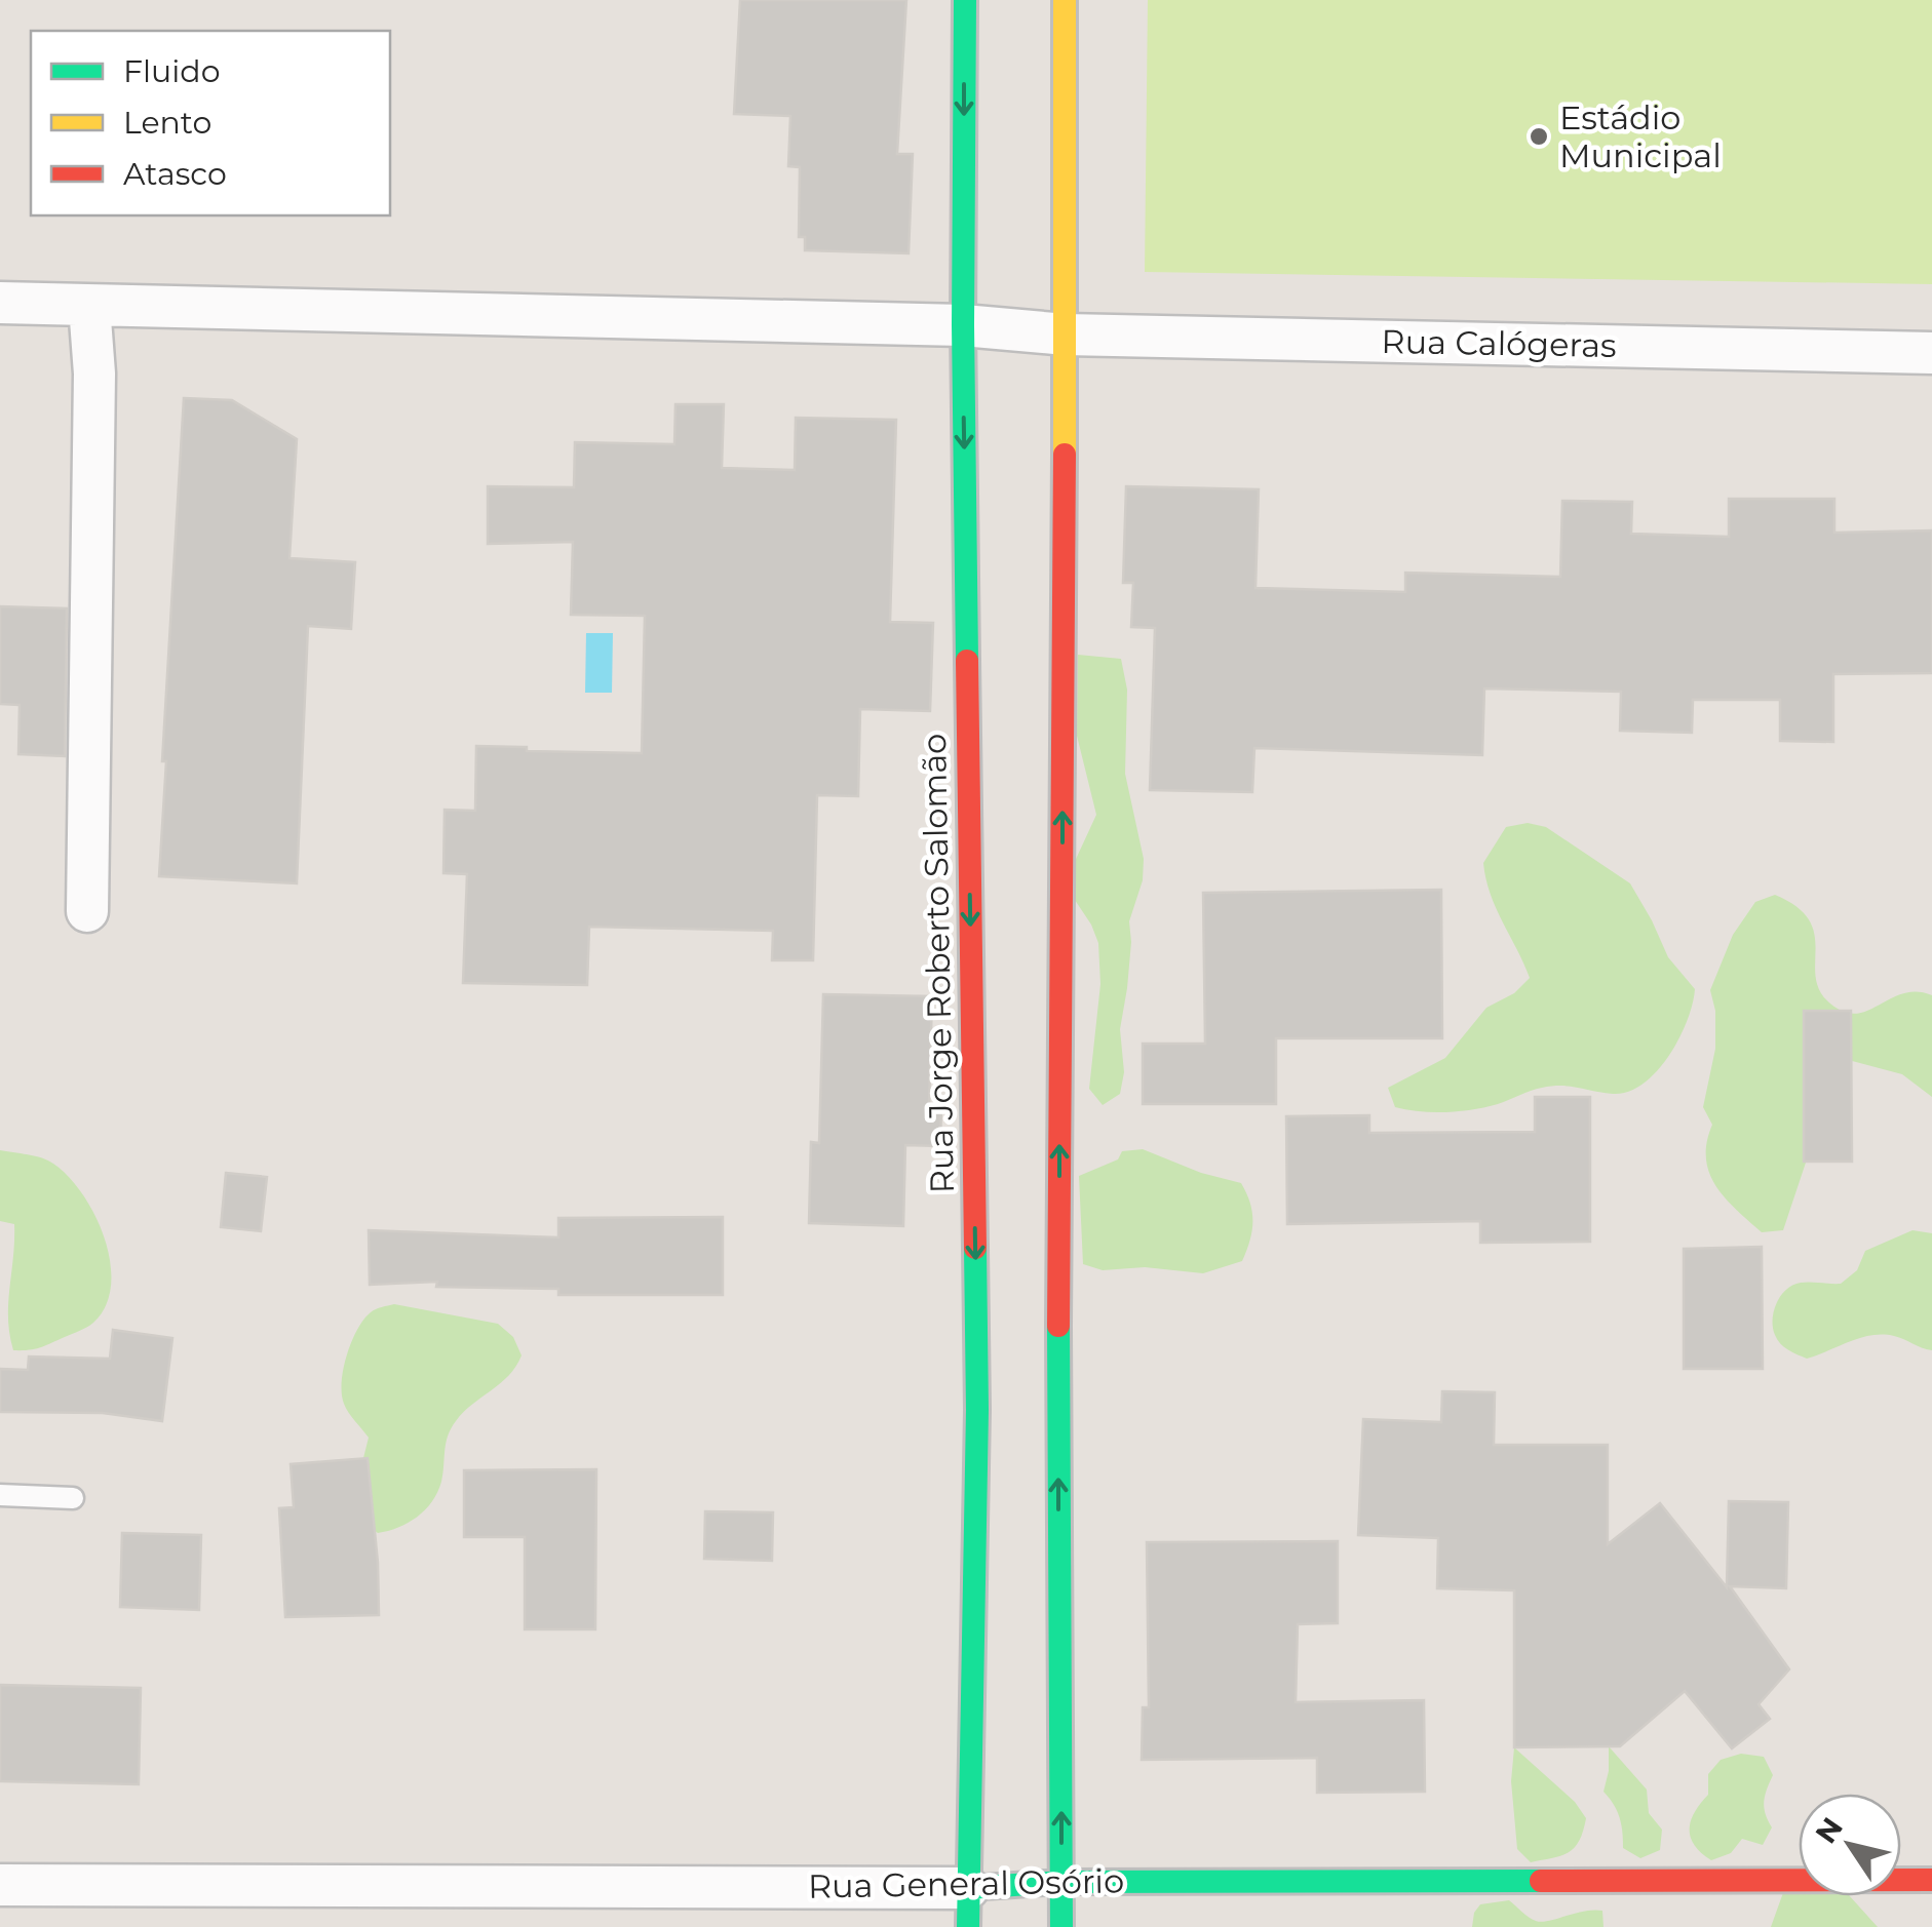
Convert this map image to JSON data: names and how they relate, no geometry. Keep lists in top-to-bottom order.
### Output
{
  "streets": {
    "main road": ["Rua Jorge Roberto Salomão", "Rua General Osório"],
    "street": ["Rua Calógeras"]
  },
  "crossings": [
    ["Rua Calógeras", "Rua Jorge Roberto Salomão"],
    ["Rua Jorge Roberto Salomão", "Rua General Osório"]
  ],
  "places": ["Estádio Municipal"],
  "legend": ["Fluido", "Lento", "Atasco"],
  "north": "top left"
}
